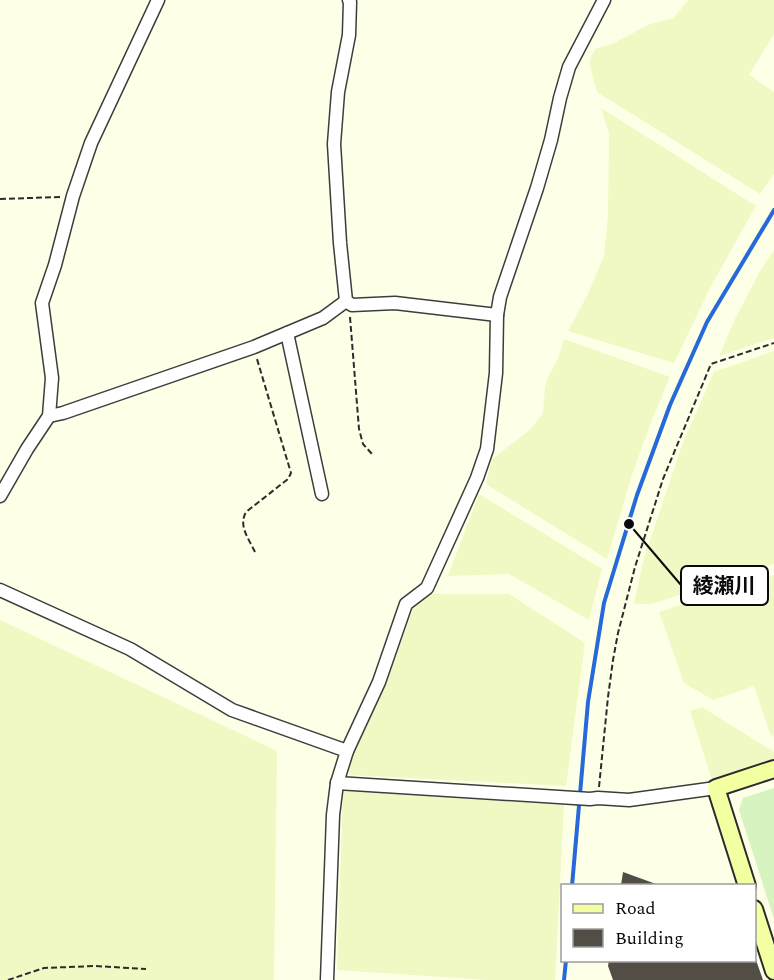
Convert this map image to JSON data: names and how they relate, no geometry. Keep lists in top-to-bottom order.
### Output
{
  "places": ["綾瀬川"],
  "legend": ["Road", "Building"]
}
